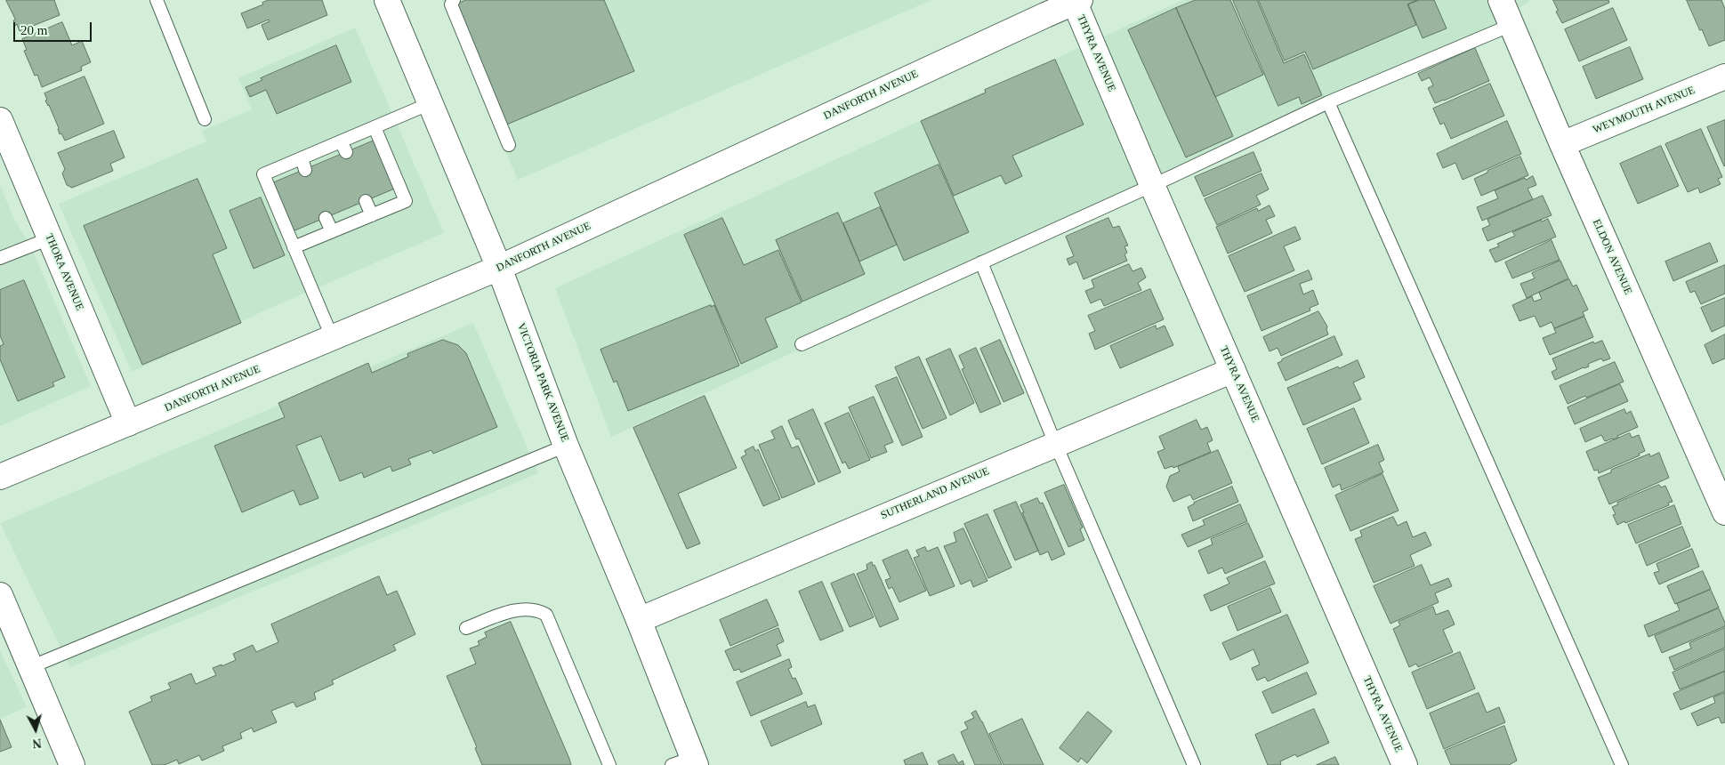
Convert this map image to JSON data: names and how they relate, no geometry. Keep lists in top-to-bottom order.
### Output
{
  "streets": {
    "street": [
      "THYRA AVENUE",
      "DANFORTH AVENUE",
      "WEYMOUTH AVENUE",
      "ELDON AVENUE",
      "THORA AVENUE",
      "VICTORIA PARK AVENUE",
      "SUTHERLAND AVENUE"
    ]
  },
  "crossings": [
    ["THYRA AVENUE", "DANFORTH AVENUE"],
    ["THYRA AVENUE", "SUTHERLAND AVENUE"],
    ["DANFORTH AVENUE", "THORA AVENUE"],
    ["DANFORTH AVENUE", "VICTORIA PARK AVENUE"],
    ["WEYMOUTH AVENUE", "ELDON AVENUE"],
    ["VICTORIA PARK AVENUE", "SUTHERLAND AVENUE"]
  ],
  "scale_bar": "20 m",
  "north": "bottom"
}
